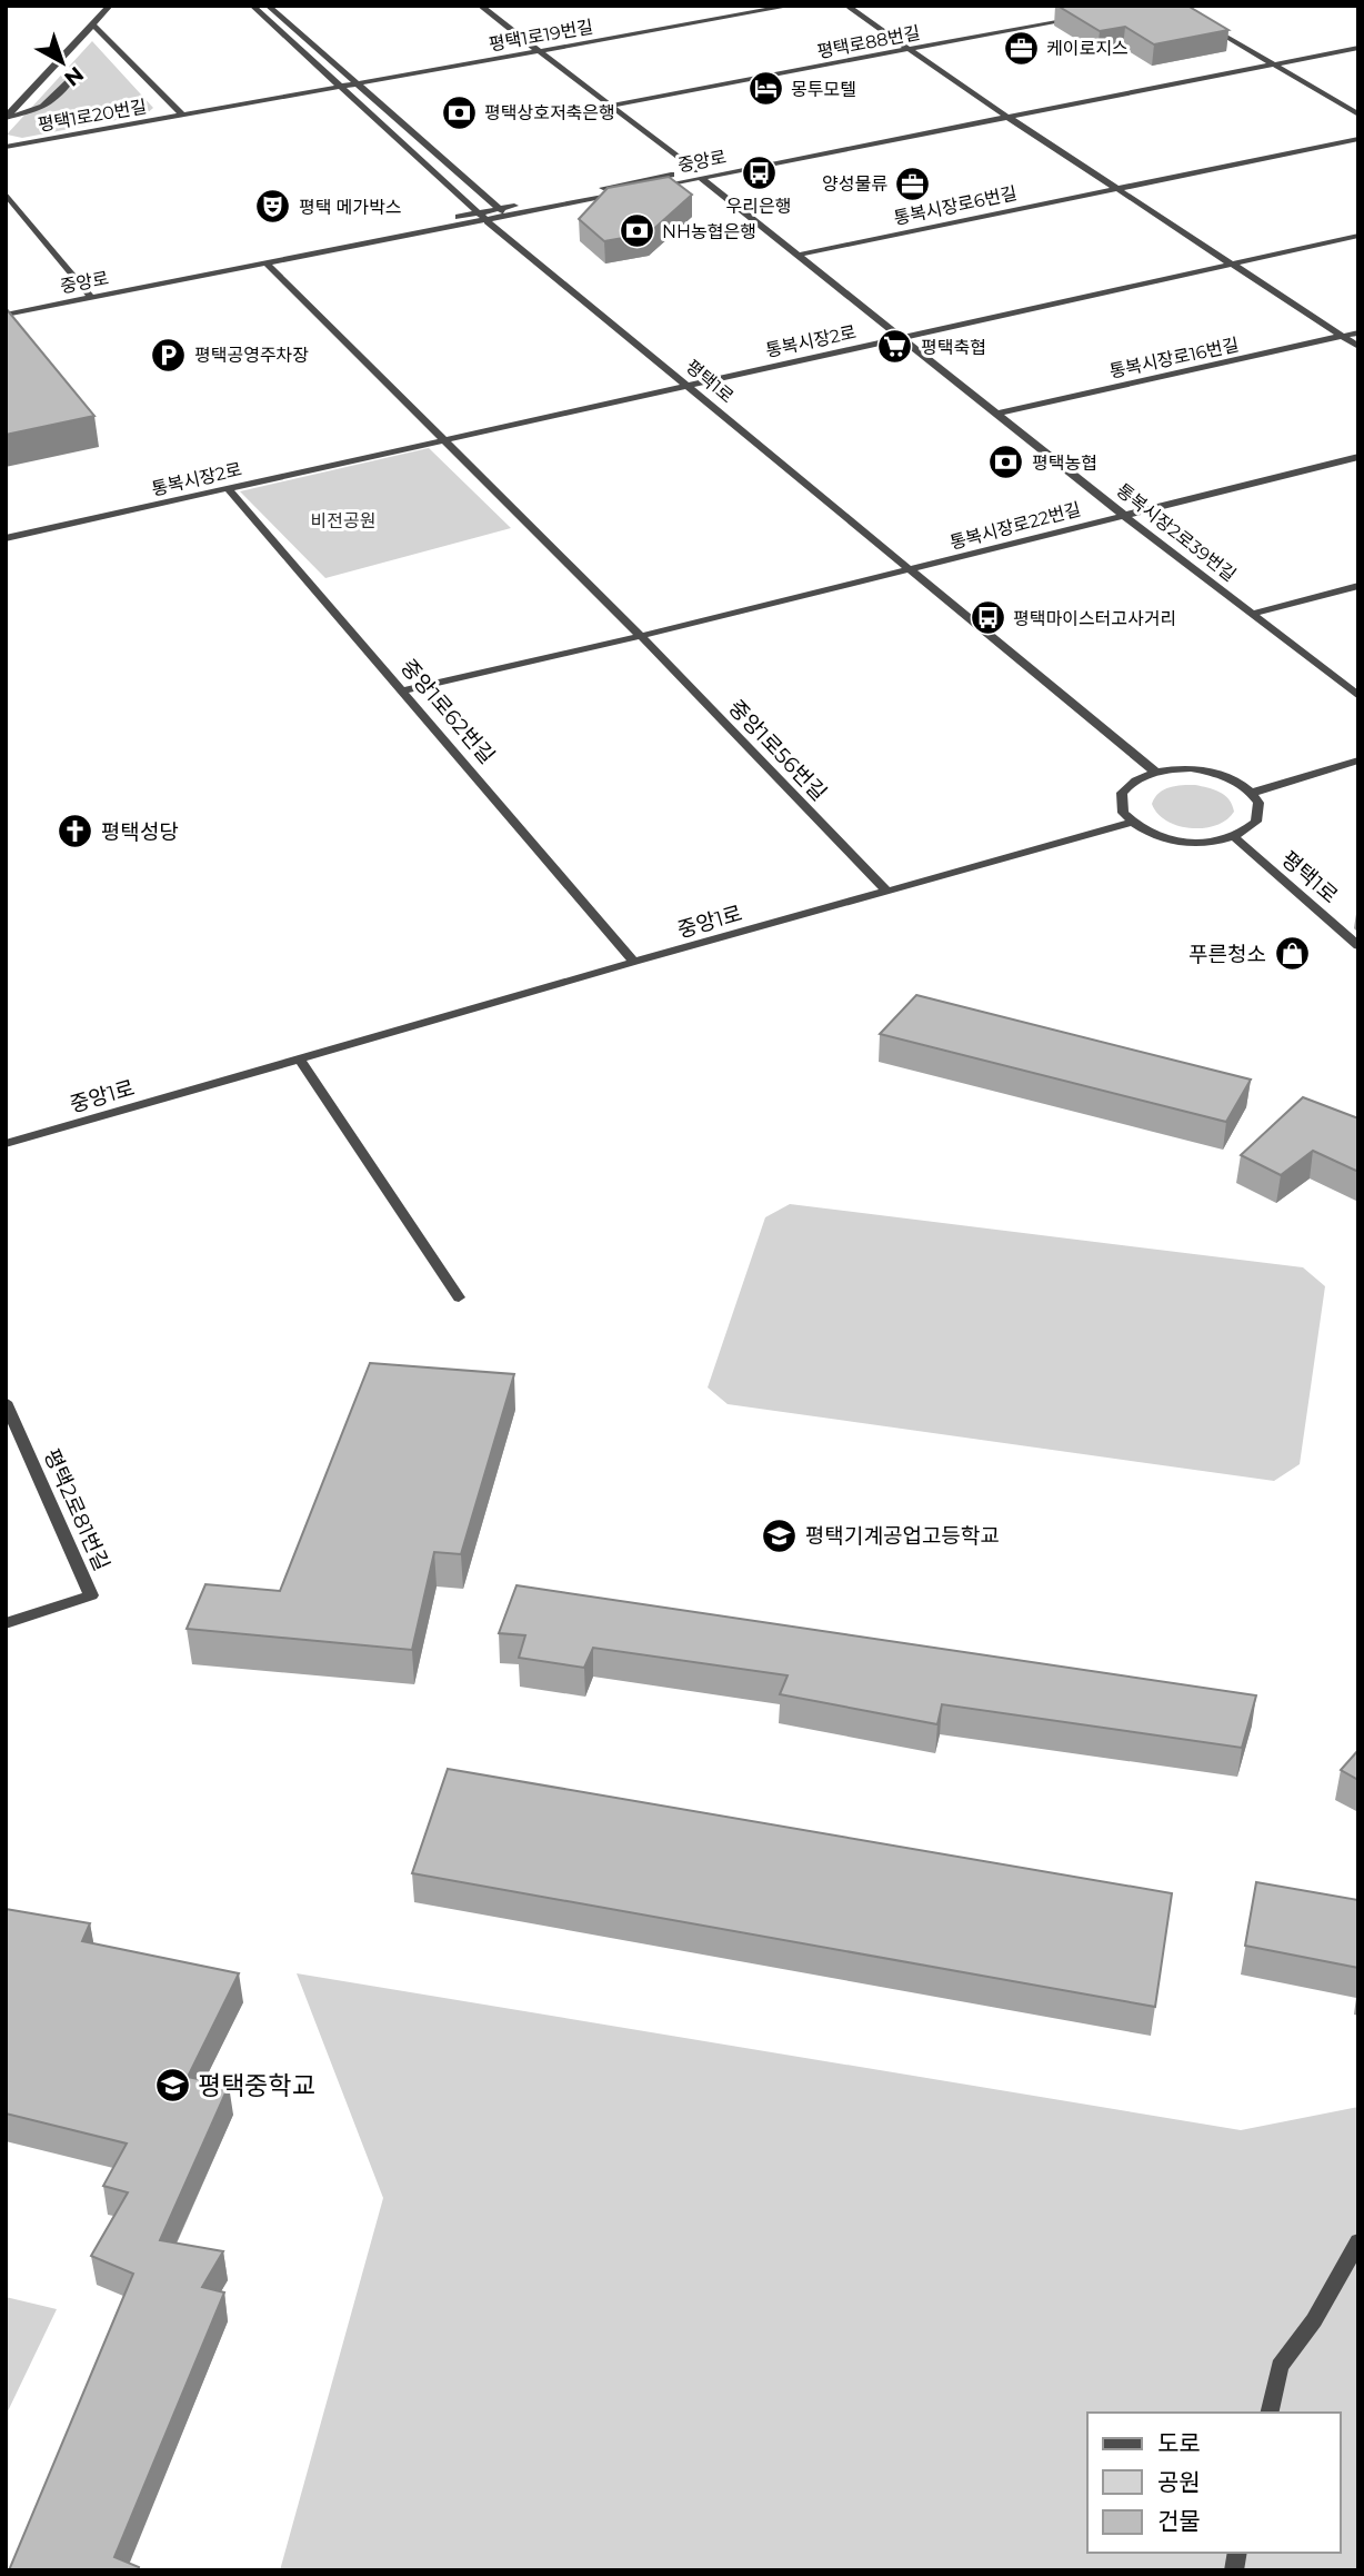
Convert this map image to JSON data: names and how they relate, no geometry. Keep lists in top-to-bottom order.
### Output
{
  "streets": {
    "street": [
      "평택1로19번길",
      "평택로88번길",
      "평택1로20번길",
      "중앙로",
      "통복시장로6번길",
      "통복시장2로",
      "통복시장로16번길",
      "평택1로",
      "통복시장로22번길",
      "통복시장2로39번길",
      "중앙1로62번길",
      "중앙1로56번길",
      "중앙1로",
      "평택2로81번길"
    ]
  },
  "crossings": [
    ["평택1로19번길", "평택1로20번길"],
    ["평택1로19번길", "평택1로"],
    ["평택1로20번길", "평택1로"],
    ["중앙로", "평택1로"],
    ["통복시장2로", "평택1로"],
    ["통복시장2로", "통복시장2로39번길"],
    ["통복시장2로", "중앙1로62번길"],
    ["통복시장2로", "중앙1로56번길"],
    ["통복시장로16번길", "통복시장2로39번길"],
    ["평택1로", "통복시장로22번길"],
    ["통복시장로22번길", "통복시장2로39번길"],
    ["중앙1로62번길", "중앙1로"],
    ["중앙1로56번길", "중앙1로"]
  ],
  "parks": ["비전공원"],
  "places": {
    "office": ["케이로지스", "양성물류"],
    "hotel": ["몽투모텔"],
    "bank": ["평택상호저축은행", "NH농협은행", "평택농협"],
    "bus stop": ["우리은행", "평택마이스터고사거리"],
    "theatre": ["평택 메가박스"],
    "supermarket": ["평택축협"],
    "parking": ["평택공영주차장"],
    "church": ["평택성당"],
    "shop": ["푸른청소"],
    "school or university": ["평택기계공업고등학교", "평택중학교"]
  },
  "legend": ["도로", "공원", "건물"],
  "north": "bottom right"
}
